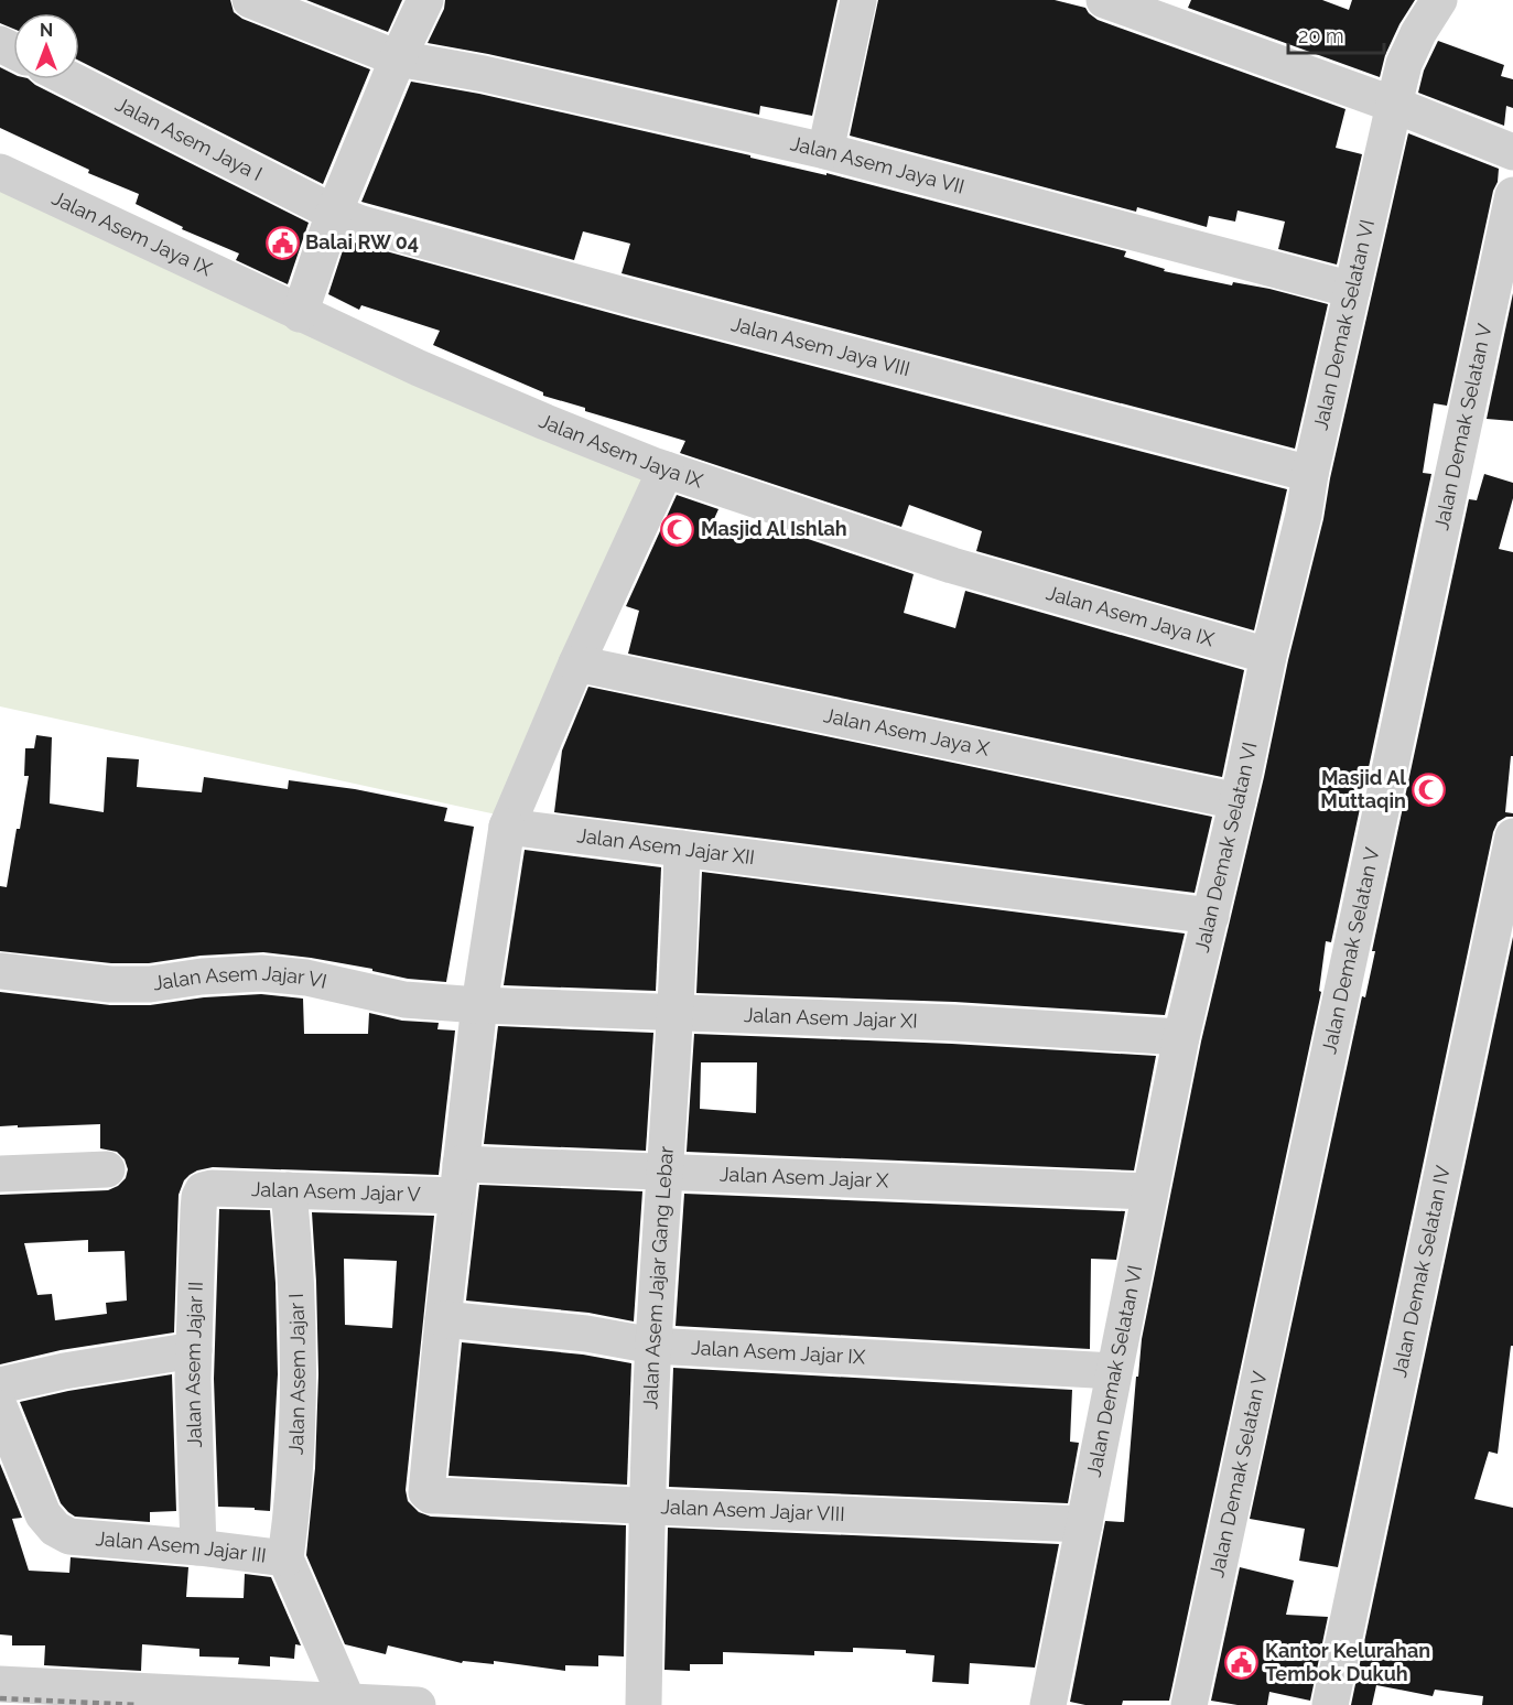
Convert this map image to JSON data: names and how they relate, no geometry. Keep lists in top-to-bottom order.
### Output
{
  "streets": {
    "street": [
      "Jalan Asem Jaya I",
      "Jalan Asem Jaya VII",
      "Jalan Asem Jaya IX",
      "Jalan Demak Selatan VI",
      "Jalan Asem Jaya VIII",
      "Jalan Demak Selatan V",
      "Jalan Asem Jaya X",
      "Jalan Asem Jajar XII",
      "Jalan Asem Jajar VI",
      "Jalan Asem Jajar XI",
      "Jalan Asem Jajar X",
      "Jalan Asem Jajar V",
      "Jalan Demak Selatan IV",
      "Jalan Asem Jajar Gang Lebar",
      "Jalan Asem Jajar IX",
      "Jalan Asem Jajar II",
      "Jalan Asem Jajar I",
      "Jalan Asem Jajar VIII",
      "Jalan Asem Jajar III"
    ]
  },
  "crossings": [
    ["Jalan Asem Jaya I", "Jalan Asem Jaya VIII"],
    ["Jalan Asem Jaya VII", "Jalan Demak Selatan VI"],
    ["Jalan Asem Jaya IX", "Jalan Demak Selatan VI"],
    ["Jalan Demak Selatan VI", "Jalan Asem Jaya VIII"],
    ["Jalan Demak Selatan VI", "Jalan Asem Jaya X"],
    ["Jalan Demak Selatan VI", "Jalan Asem Jajar XII"],
    ["Jalan Demak Selatan VI", "Jalan Asem Jajar XI"],
    ["Jalan Demak Selatan VI", "Jalan Asem Jajar X"],
    ["Jalan Demak Selatan VI", "Jalan Asem Jajar IX"],
    ["Jalan Demak Selatan VI", "Jalan Asem Jajar VIII"],
    ["Jalan Asem Jajar XII", "Jalan Asem Jajar Gang Lebar"],
    ["Jalan Asem Jajar VI", "Jalan Asem Jajar XI"],
    ["Jalan Asem Jajar XI", "Jalan Asem Jajar Gang Lebar"],
    ["Jalan Asem Jajar X", "Jalan Asem Jajar V"],
    ["Jalan Asem Jajar X", "Jalan Asem Jajar Gang Lebar"],
    ["Jalan Asem Jajar V", "Jalan Asem Jajar II"],
    ["Jalan Asem Jajar V", "Jalan Asem Jajar I"],
    ["Jalan Asem Jajar Gang Lebar", "Jalan Asem Jajar IX"],
    ["Jalan Asem Jajar Gang Lebar", "Jalan Asem Jajar VIII"],
    ["Jalan Asem Jajar IX", "Jalan Asem Jajar VIII"],
    ["Jalan Asem Jajar II", "Jalan Asem Jajar III"],
    ["Jalan Asem Jajar I", "Jalan Asem Jajar III"]
  ],
  "places": {
    "public building": ["Balai RW 04", "Kantor Kelurahan Tembok Dukuh"],
    "mosque": ["Masjid Al Ishlah", "Masjid Al Muttaqin"]
  },
  "scale_bar": "20 m",
  "north": "top"
}
